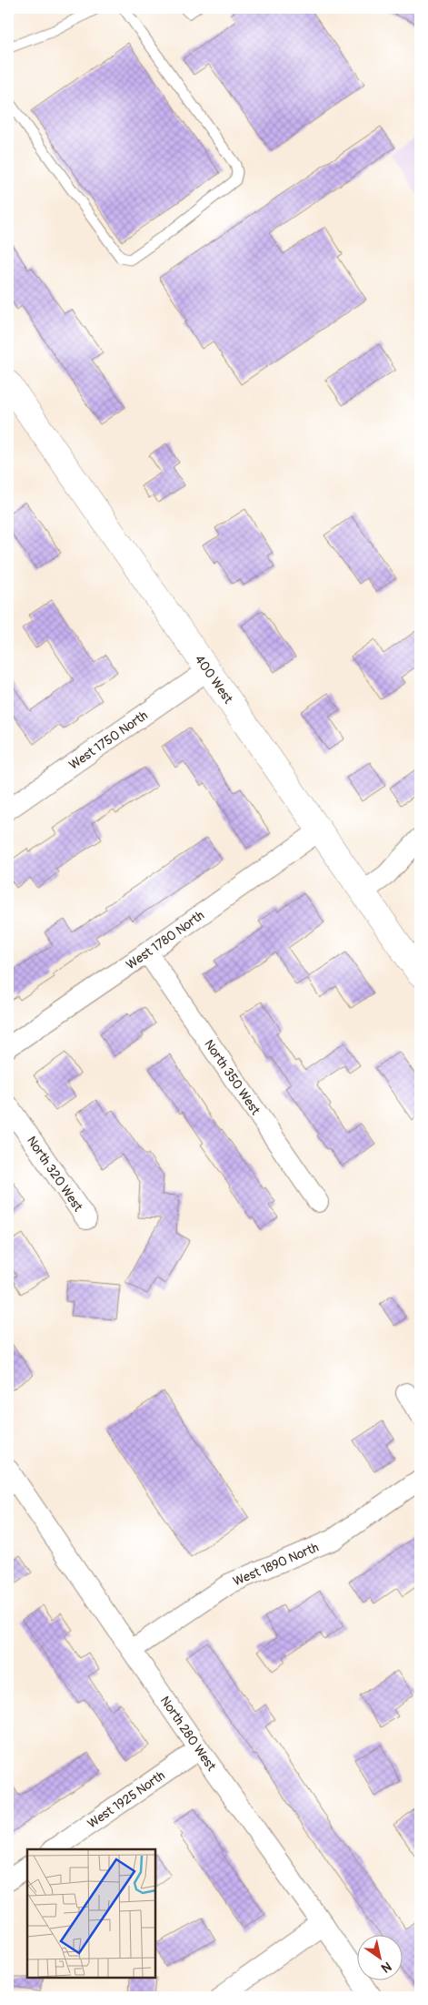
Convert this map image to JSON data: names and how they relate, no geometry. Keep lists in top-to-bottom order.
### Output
{
  "streets": {
    "street": [
      "400 West",
      "West 1750 North",
      "West 1780 North",
      "North 350 West",
      "North 320 West",
      "West 1890 North",
      "North 280 West",
      "West 1925 North"
    ]
  },
  "crossings": [
    ["400 West", "West 1750 North"],
    ["400 West", "West 1780 North"],
    ["West 1780 North", "North 350 West"],
    ["West 1890 North", "North 280 West"],
    ["North 280 West", "West 1925 North"]
  ],
  "north": "bottom right"
}
